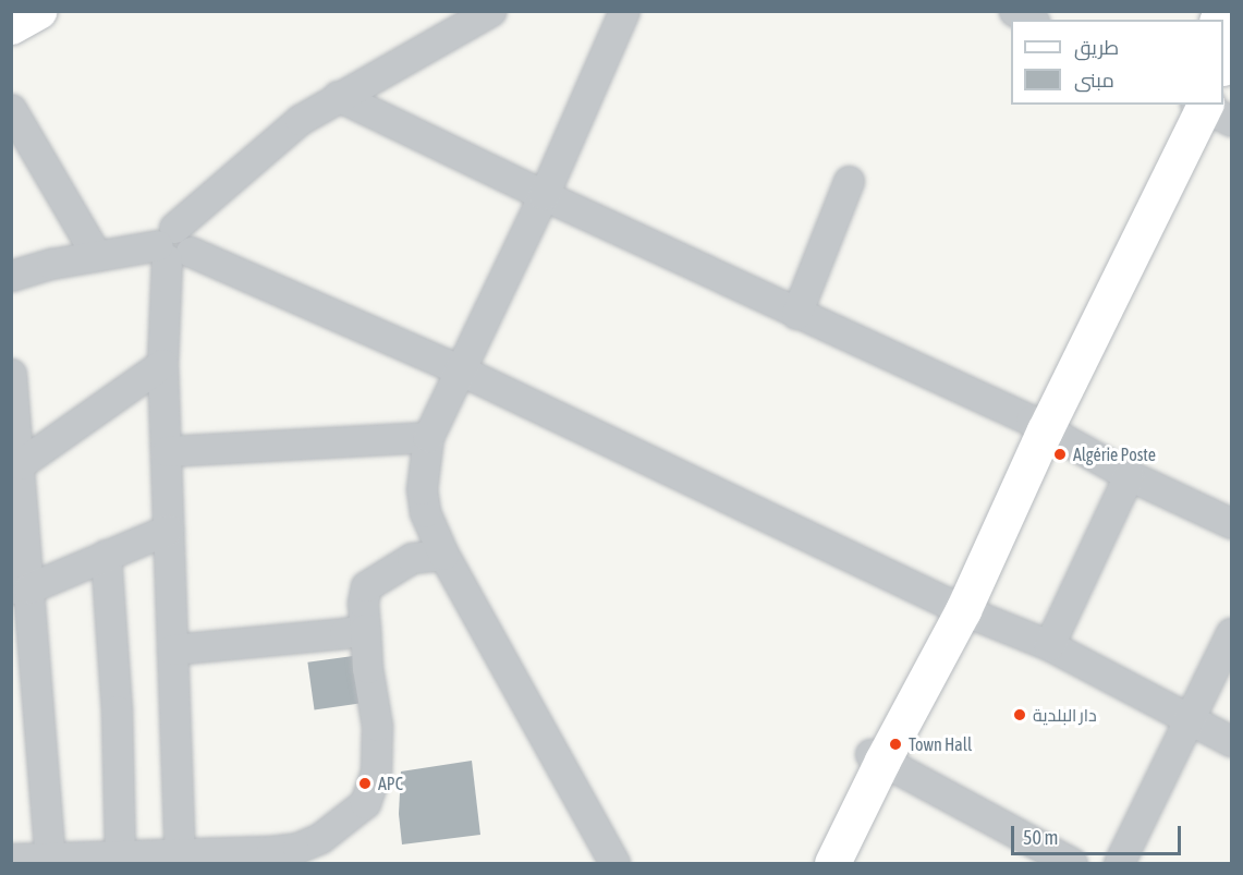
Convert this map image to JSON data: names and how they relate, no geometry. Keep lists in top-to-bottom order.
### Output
{
  "places": [
    "Algérie Poste",
    "دار البلدية",
    "Town Hall",
    "APC"
  ],
  "legend": ["طريق", "مبنى"],
  "scale_bar": "50 m"
}
